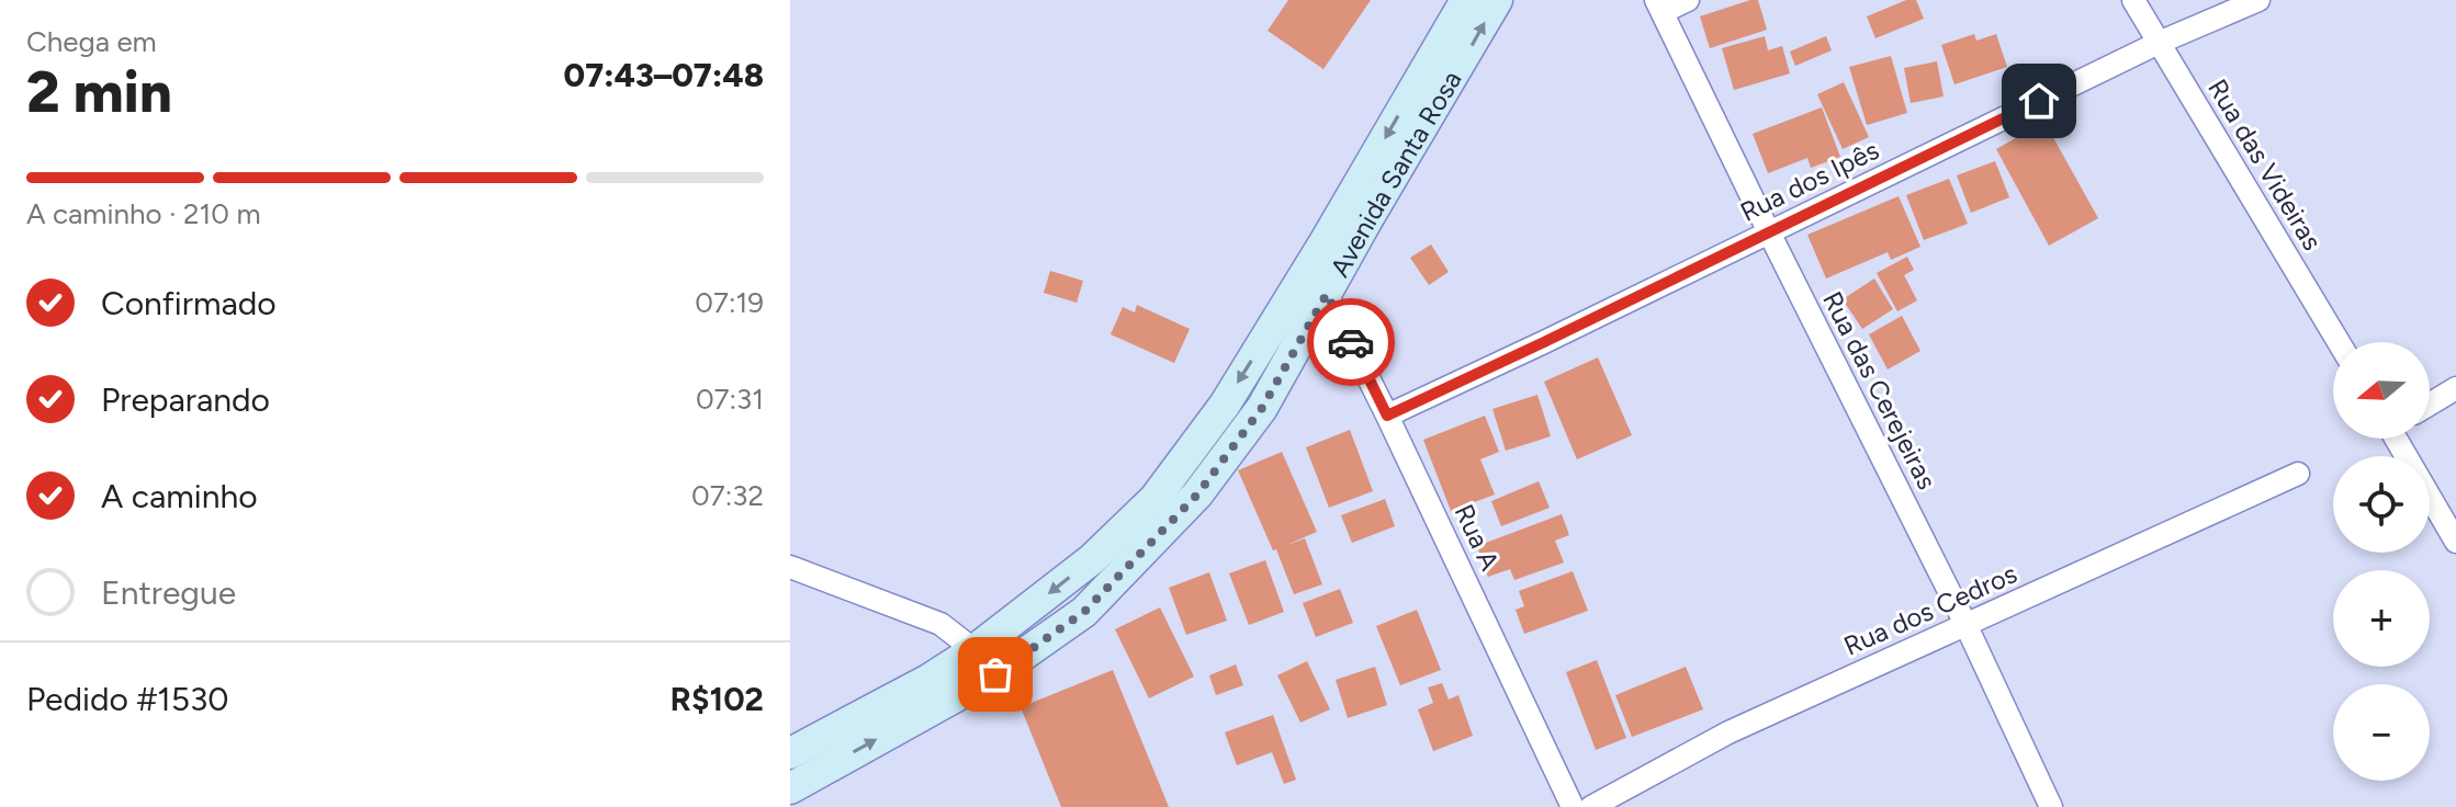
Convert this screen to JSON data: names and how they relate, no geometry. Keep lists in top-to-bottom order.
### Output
{
  "streets": {
    "main road": ["Avenida Santa Rosa"],
    "street": [
      "Rua das Videiras",
      "Rua dos Ipês",
      "Rua das Cerejeiras",
      "Rua A",
      "Rua dos Cedros"
    ]
  },
  "crossings": [
    ["Rua das Videiras", "Rua dos Ipês"],
    ["Avenida Santa Rosa", "Rua A"],
    ["Rua dos Ipês", "Rua das Cerejeiras"],
    ["Rua dos Ipês", "Rua A"],
    ["Rua das Cerejeiras", "Rua dos Cedros"]
  ],
  "north": "left",
  "page": {
    "heading": ["2 min", "Chega em", "07:43–07:48"],
    "panel": ["Pedido #1530", "R$102"],
    "bar": "A caminho · 210 m",
    "list": [
      ["Confirmado", "07:19"],
      ["Preparando", "07:31"],
      ["A caminho", "07:32"],
      "Entregue"
    ],
    "map_buttons": ["+", "−"]
  }
}
